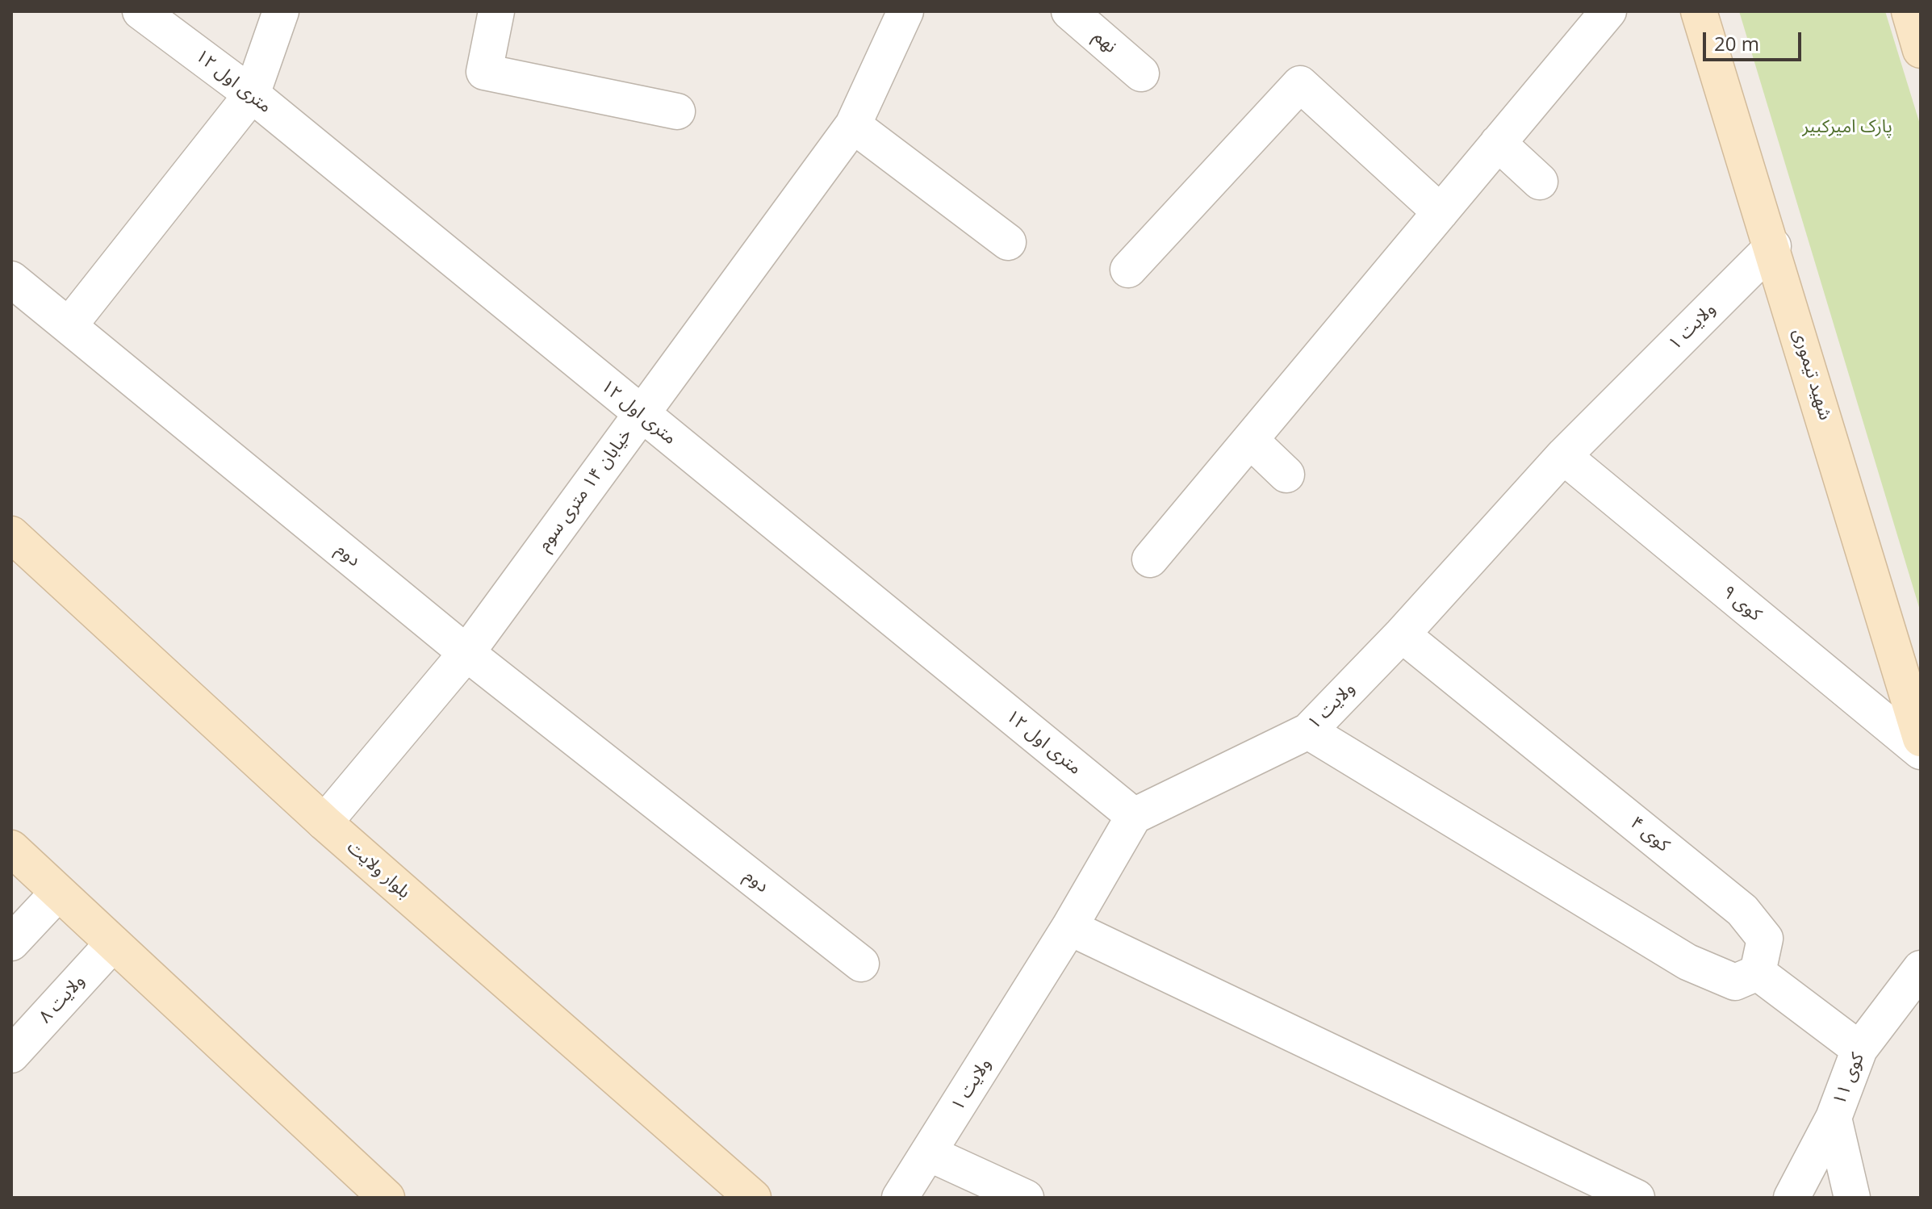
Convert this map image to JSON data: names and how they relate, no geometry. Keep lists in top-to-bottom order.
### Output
{
  "streets": {
    "main road": ["شهید تیموری", "بلوار ولایت"],
    "street": [
      "نهم",
      "۱۲ متری اول",
      "ولایت ۱",
      "خیابان ۱۴ متری سوم",
      "دوم",
      "کوی ۹",
      "کوی ۴",
      "ولایت ۸",
      "کوی ۱۱"
    ]
  },
  "crossings": [
    ["۱۲ متری اول", "ولایت ۱"],
    ["۱۲ متری اول", "خیابان ۱۴ متری سوم"],
    ["ولایت ۱", "شهید تیموری"],
    ["ولایت ۱", "کوی ۹"],
    ["ولایت ۱", "کوی ۴"],
    ["خیابان ۱۴ متری سوم", "دوم"],
    ["خیابان ۱۴ متری سوم", "بلوار ولایت"]
  ],
  "parks": ["پارک امیرکبیر"],
  "scale_bar": "20 m"
}
